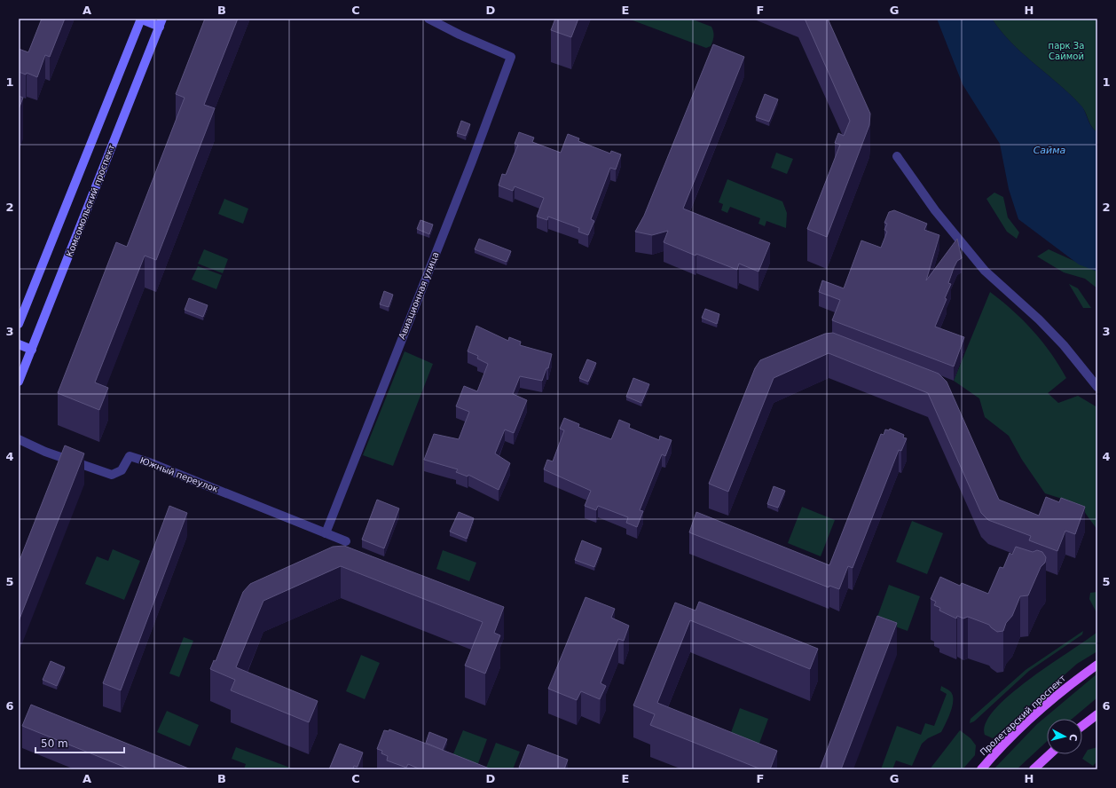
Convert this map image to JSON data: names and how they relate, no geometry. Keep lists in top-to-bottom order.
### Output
{
  "streets": {
    "main road": ["Комсомольский проспект", "Пролетарский проспект"],
    "street": ["Авиационная улица", "Южный переулок"]
  },
  "crossings": [
    ["Авиационная улица", "Южный переулок"]
  ],
  "water": ["Сайма"],
  "parks": ["парк За Саймой"],
  "scale_bar": "50 m",
  "north": "right",
  "grid": {
    "columns": [
      "A",
      "B",
      "C",
      "D",
      "E",
      "F",
      "G",
      "H"
    ],
    "rows": [
      "1",
      "2",
      "3",
      "4",
      "5",
      "6"
    ]
  }
}
